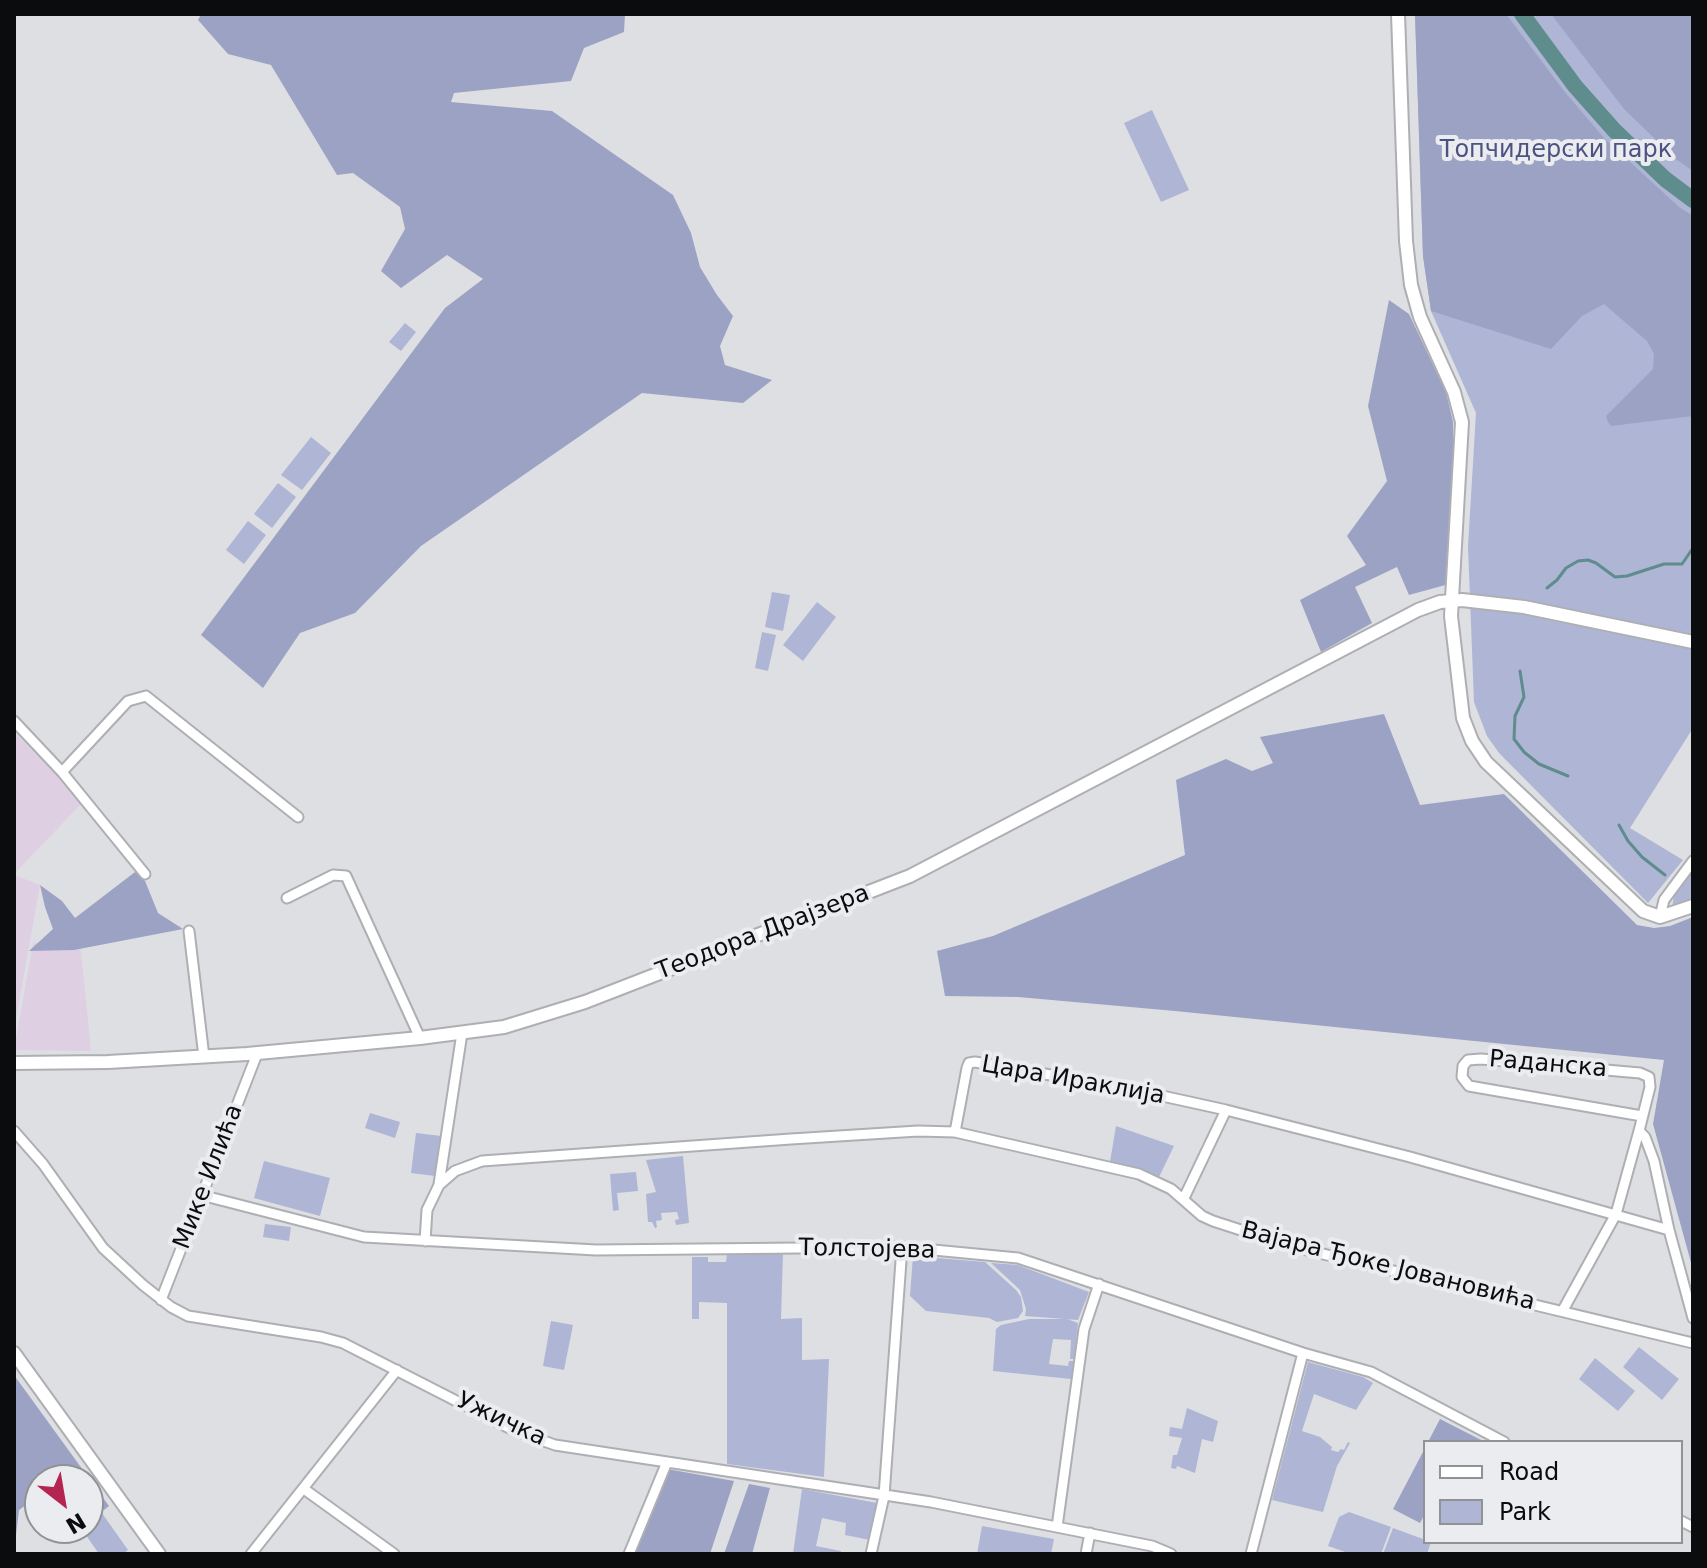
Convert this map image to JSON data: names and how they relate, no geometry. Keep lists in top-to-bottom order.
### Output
{
  "streets": {
    "main road": ["Теодора Драјзера"],
    "street": [
      "Раданска",
      "Цара Ираклија",
      "Мике Илића",
      "Толстојева",
      "Вајара Ђоке Јовановића",
      "Ужичка"
    ]
  },
  "crossings": [
    ["Теодора Драјзера", "Мике Илића"],
    ["Раданска", "Цара Ираклија"],
    ["Раданска", "Вајара Ђоке Јовановића"],
    ["Цара Ираклија", "Вајара Ђоке Јовановића"],
    ["Мике Илића", "Толстојева"],
    ["Мике Илића", "Ужичка"]
  ],
  "parks": ["Топчидерски парк"],
  "legend": ["Road", "Park"],
  "north": "bottom right"
}
